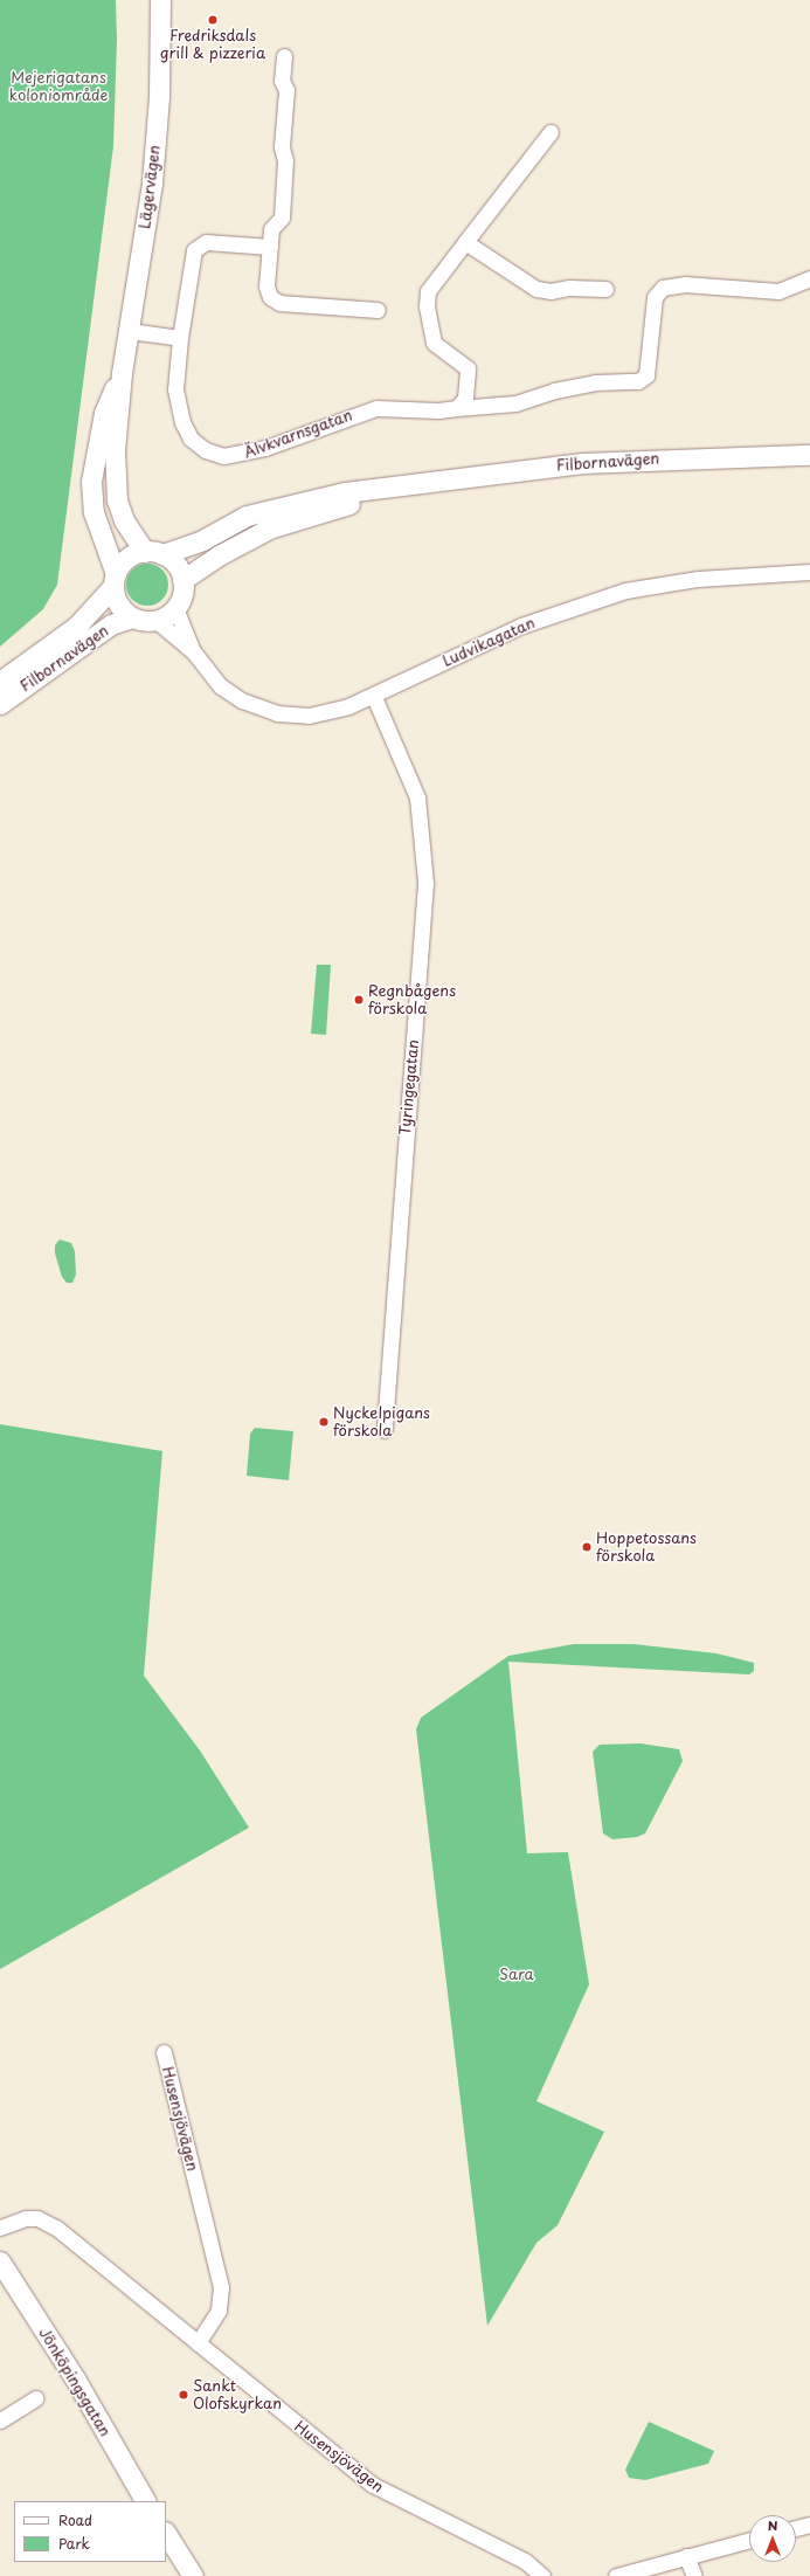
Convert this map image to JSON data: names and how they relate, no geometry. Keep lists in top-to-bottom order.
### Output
{
  "streets": {
    "street": [
      "Lägervägen",
      "Älvkvarnsgatan",
      "Filbornavägen",
      "Ludvikagatan",
      "Tyringegatan",
      "Husensjövägen",
      "Jönköpingsgatan"
    ]
  },
  "crossings": [
    ["Lägervägen", "Filbornavägen"],
    ["Lägervägen", "Ludvikagatan"],
    ["Filbornavägen", "Ludvikagatan"],
    ["Ludvikagatan", "Tyringegatan"]
  ],
  "parks": ["Mejerigatans koloniområde", "Sara"],
  "places": [
    "Fredriksdals grill & pizzeria",
    "Regnbågens förskola",
    "Nyckelpigans förskola",
    "Hoppetossans förskola",
    "Sankt Olofskyrkan"
  ],
  "legend": ["Road", "Park"],
  "north": "top"
}
